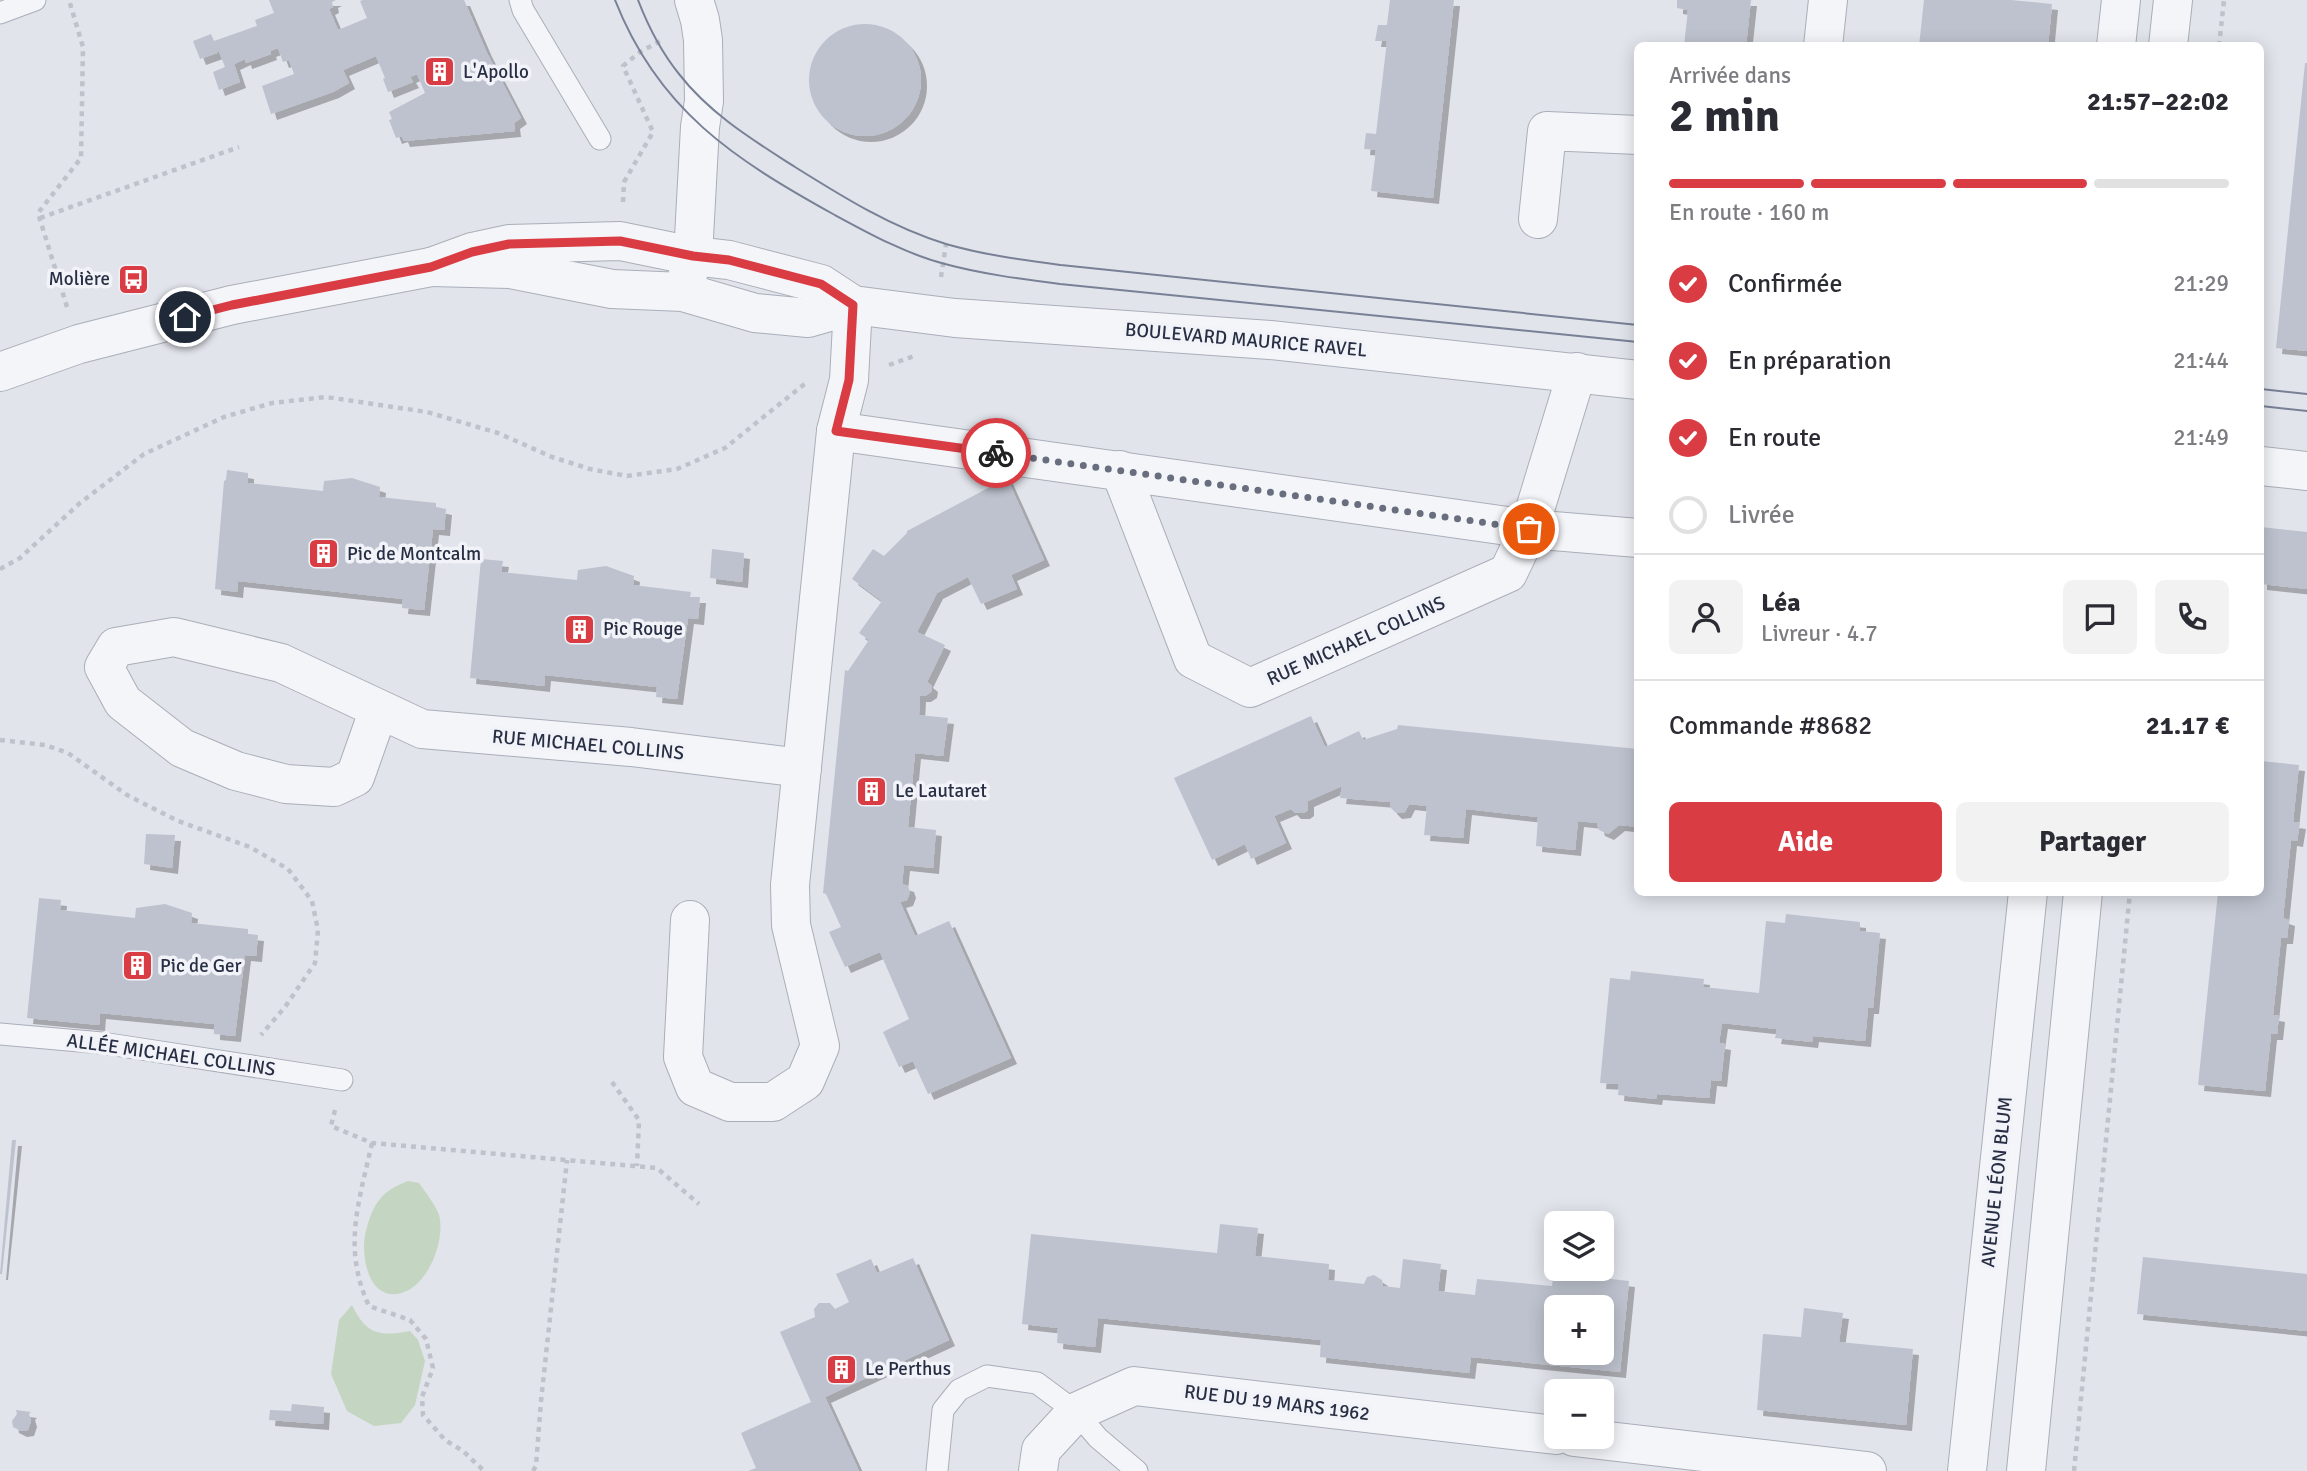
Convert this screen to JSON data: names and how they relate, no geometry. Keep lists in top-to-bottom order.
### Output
{
  "streets": {
    "street": [
      "BOULEVARD MAURICE RAVEL",
      "RUE MICHAEL COLLINS",
      "AVENUE LÉON BLUM",
      "RUE DU 19 MARS 1962"
    ],
    "lane": ["ALLÉE MICHAEL COLLINS"]
  },
  "crossings": [
    ["BOULEVARD MAURICE RAVEL", "RUE MICHAEL COLLINS"]
  ],
  "places": {
    "building": [
      "L'Apollo",
      "Pic de Montcalm",
      "Pic Rouge",
      "Le Lautaret",
      "Pic de Ger",
      "Le Perthus"
    ],
    "bus stop": ["Molière"]
  },
  "page": {
    "heading": ["2 min", "Arrivée dans", "21:57–22:02"],
    "panel": [
      "Léa",
      "Livreur · 4.7",
      "Commande #8682",
      "21.17 €"
    ],
    "bar": "En route · 160 m",
    "list": [
      ["Confirmée", "21:29"],
      ["En préparation", "21:44"],
      ["En route", "21:49"],
      "Livrée"
    ],
    "buttons": ["Aide", "Partager"],
    "map_buttons": ["+", "−"]
  }
}
